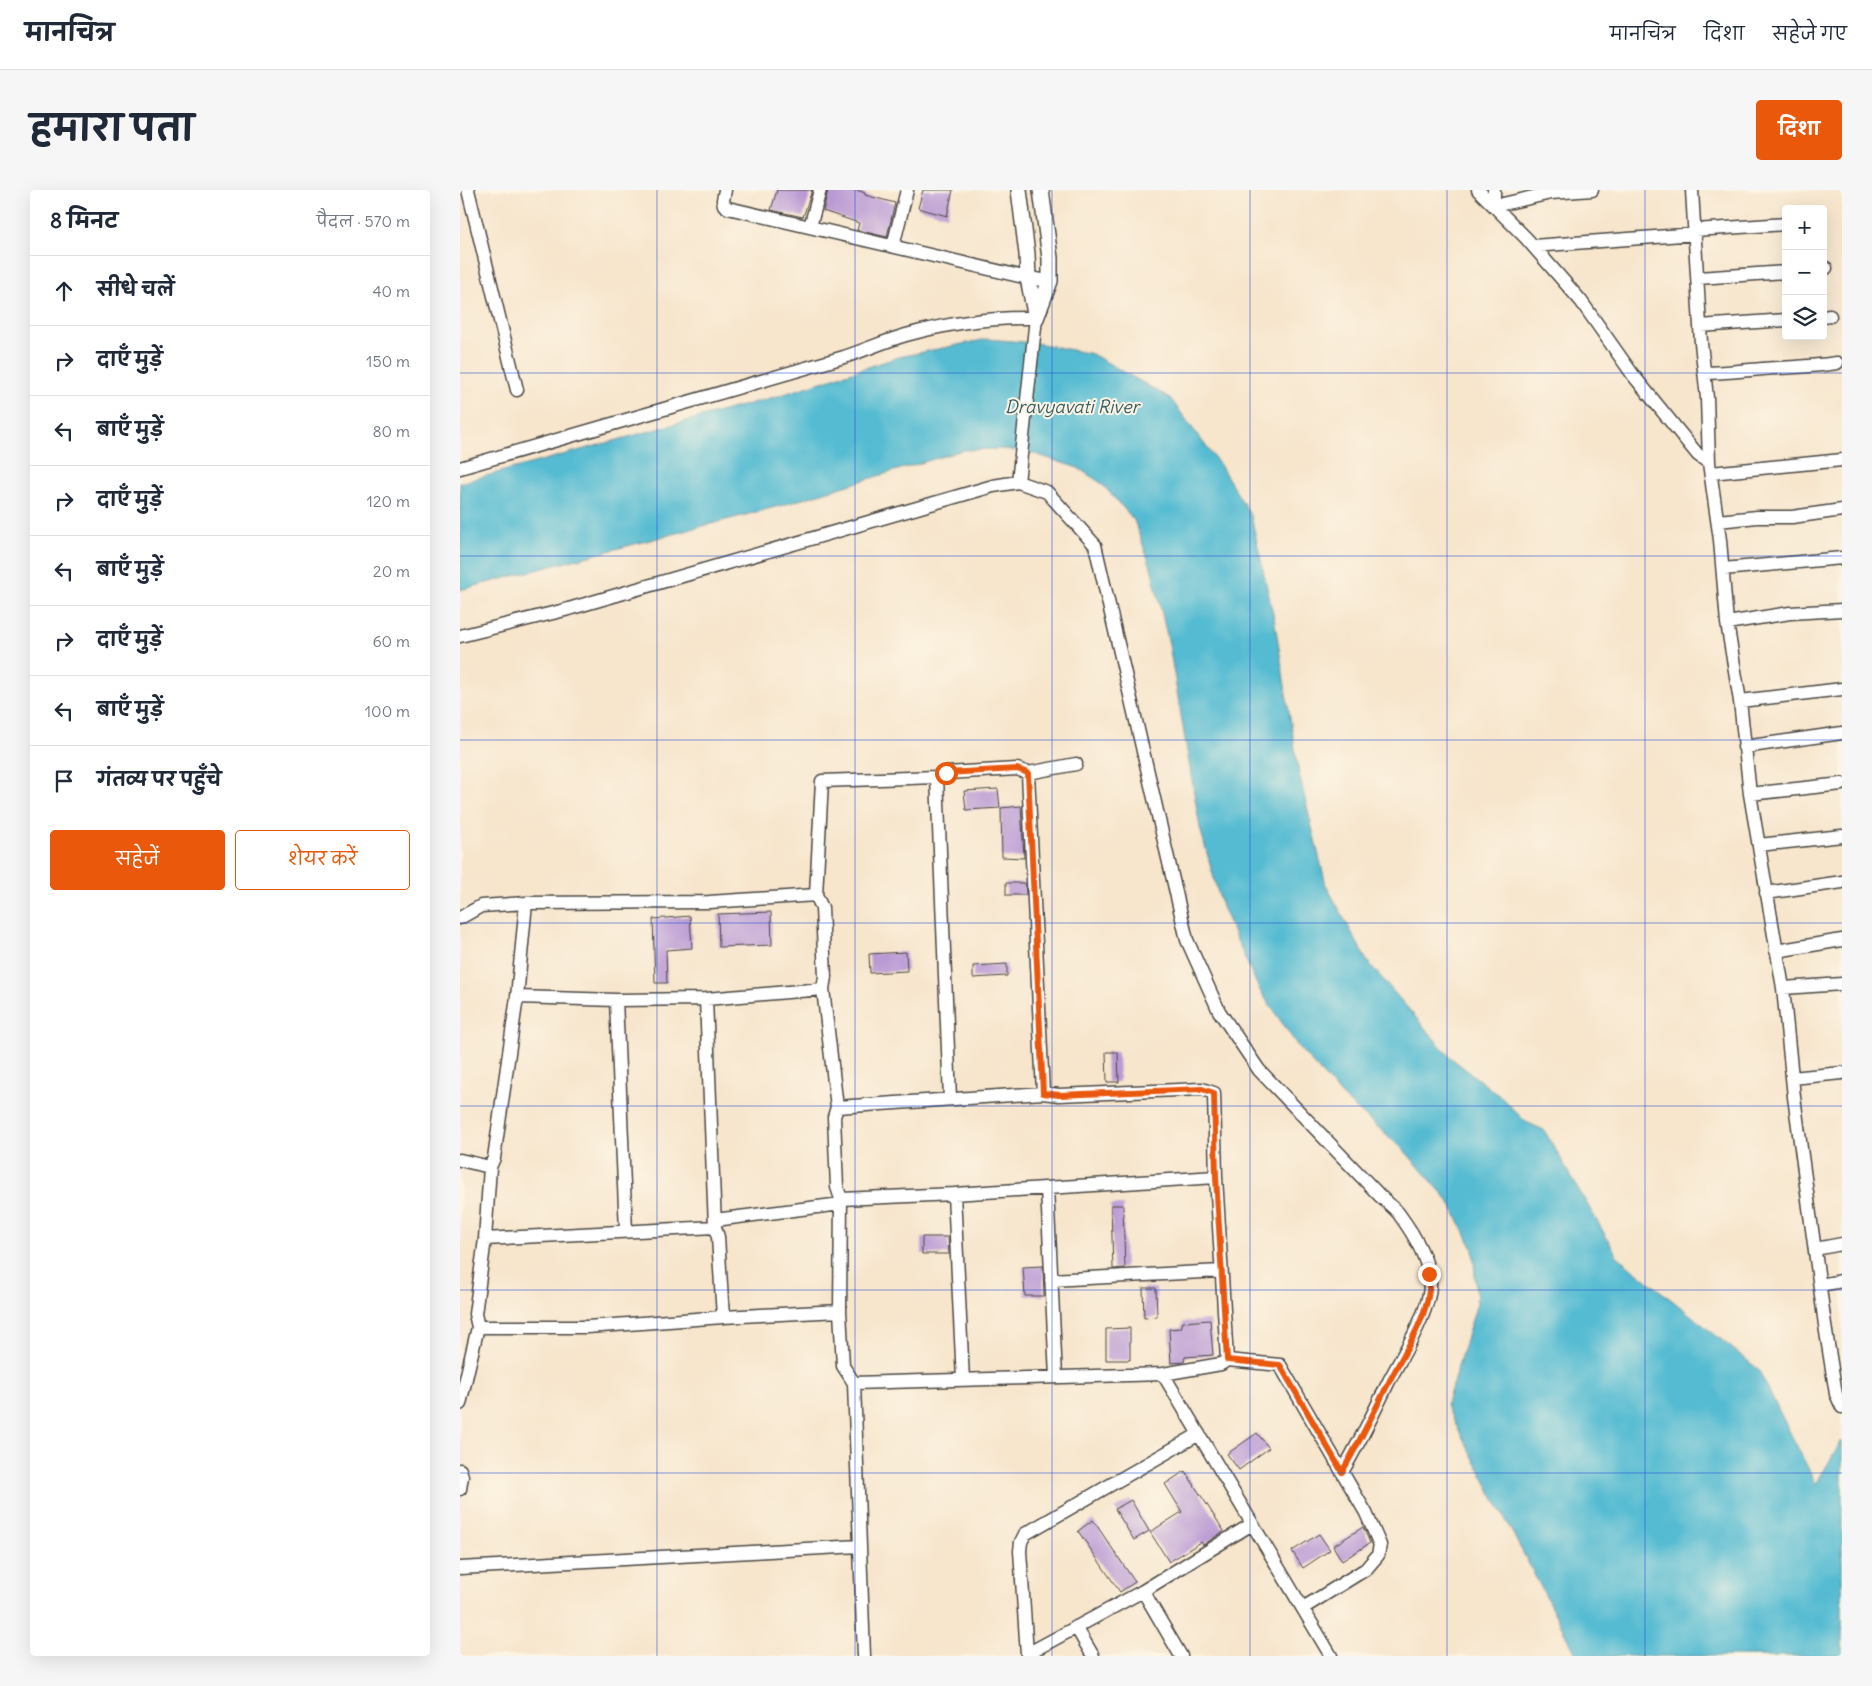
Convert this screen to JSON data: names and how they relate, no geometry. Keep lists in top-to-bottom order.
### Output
{
  "water": ["Dravyavati River"],
  "page": {
    "header": "मानचित्र",
    "nav": ["मानचित्र", "दिशा", "सहेजे गए"],
    "title": "हमारा पता",
    "buttons": [
      "दिशा",
      ["सहेजें", "शेयर करें"]
    ],
    "heading": ["8 मिनट", "पैदल · 570 m"],
    "map_buttons": ["+", "−"],
    "list": [
      ["सीधे चलें", "40 m"],
      ["दाएँ मुड़ें", "150 m"],
      ["बाएँ मुड़ें", "80 m"],
      ["दाएँ मुड़ें", "120 m"],
      ["बाएँ मुड़ें", "20 m"],
      ["दाएँ मुड़ें", "60 m"],
      ["बाएँ मुड़ें", "100 m"],
      "गंतव्य पर पहुँचे"
    ]
  }
}
